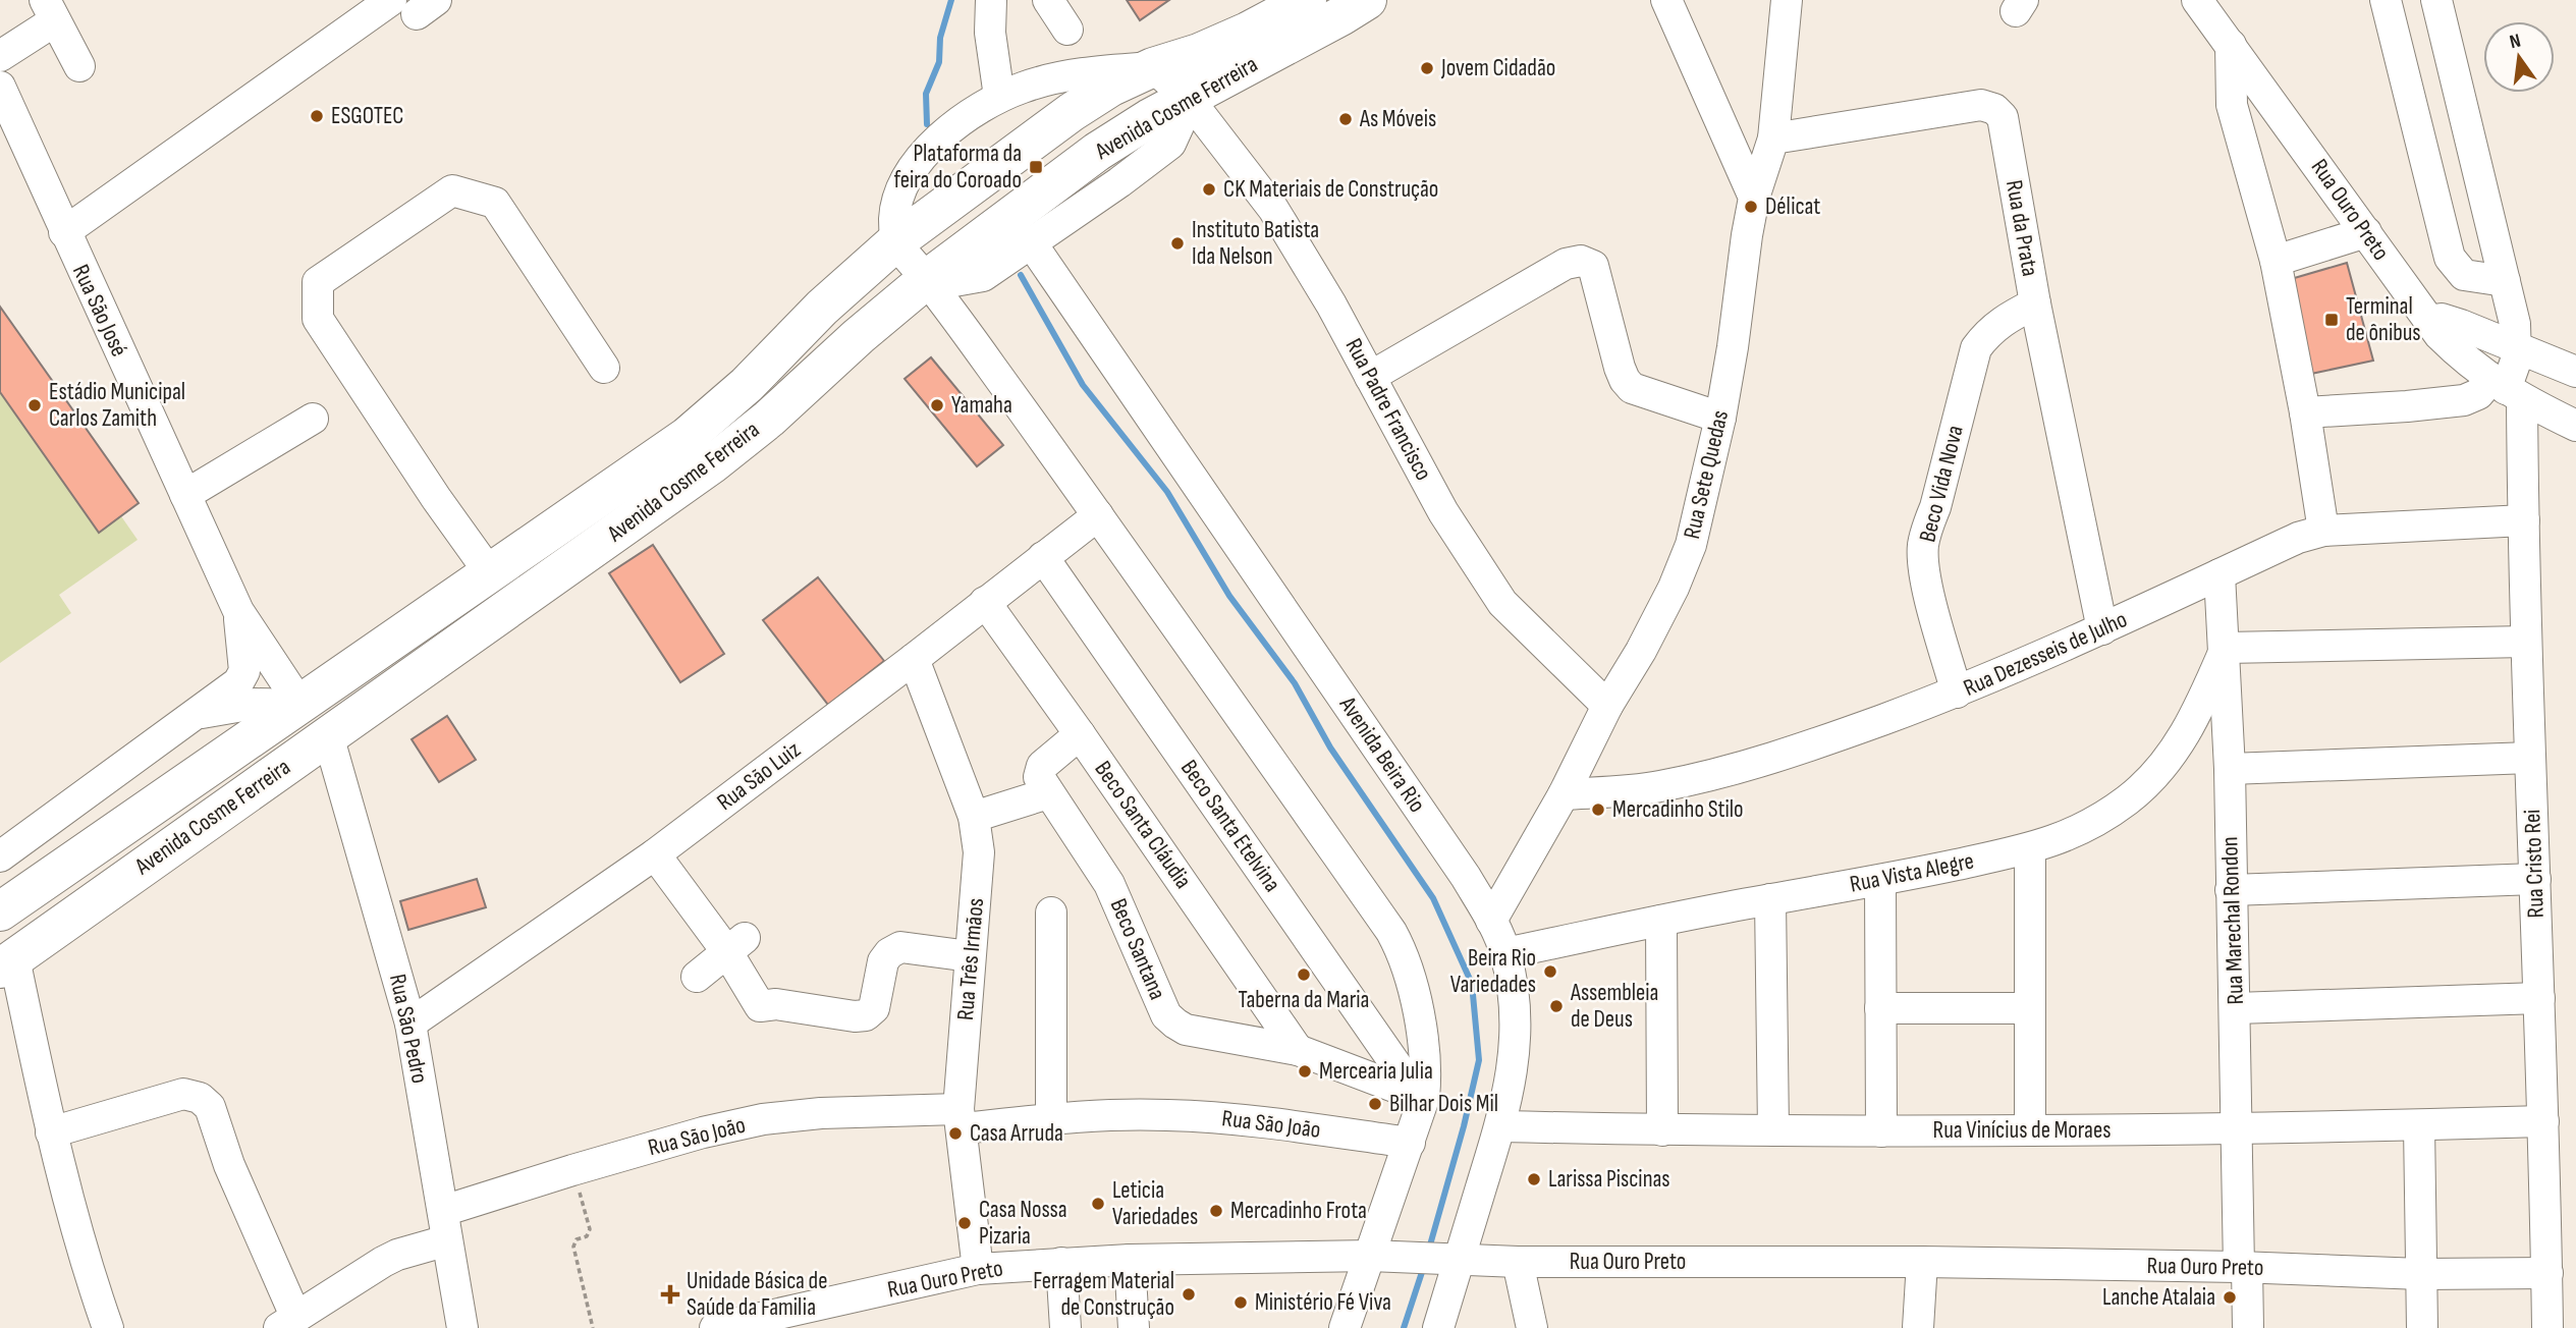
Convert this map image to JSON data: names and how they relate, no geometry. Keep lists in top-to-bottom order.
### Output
{
  "streets": {
    "main road": ["Avenida Cosme Ferreira"],
    "street": [
      "Rua Ouro Preto",
      "Rua da Prata",
      "Rua São José",
      "Rua Padre Francisco",
      "Rua Sete Quedas",
      "Beco Vida Nova",
      "Rua Dezesseis de Julho",
      "Avenida Beira Rio",
      "Rua São Luiz",
      "Beco Santa Cláudia",
      "Beco Santa Etelvina",
      "Rua Cristo Rei",
      "Rua Vista Alegre",
      "Rua Marechal Rondon",
      "Beco Santana",
      "Rua Três Irmãos",
      "Rua São Pedro",
      "Rua São João",
      "Rua Vinícius de Moraes"
    ]
  },
  "crossings": [
    ["Avenida Cosme Ferreira", "Rua São José"],
    ["Avenida Cosme Ferreira", "Rua Padre Francisco"],
    ["Avenida Cosme Ferreira", "Rua São Pedro"],
    ["Rua Ouro Preto", "Avenida Beira Rio"],
    ["Rua Ouro Preto", "Rua Cristo Rei"],
    ["Rua Ouro Preto", "Rua Marechal Rondon"],
    ["Rua Ouro Preto", "Rua Três Irmãos"],
    ["Rua da Prata", "Beco Vida Nova"],
    ["Rua da Prata", "Rua Dezesseis de Julho"],
    ["Rua Padre Francisco", "Rua Sete Quedas"],
    ["Rua Sete Quedas", "Rua Dezesseis de Julho"],
    ["Rua Sete Quedas", "Avenida Beira Rio"],
    ["Beco Vida Nova", "Rua Dezesseis de Julho"],
    ["Rua Dezesseis de Julho", "Rua Cristo Rei"],
    ["Rua Dezesseis de Julho", "Rua Marechal Rondon"],
    ["Avenida Beira Rio", "Rua Vista Alegre"],
    ["Avenida Beira Rio", "Rua Vinícius de Moraes"],
    ["Rua São Luiz", "Beco Santa Cláudia"],
    ["Rua São Luiz", "Beco Santa Etelvina"],
    ["Rua São Luiz", "Rua Três Irmãos"],
    ["Rua São Luiz", "Rua São Pedro"],
    ["Beco Santa Cláudia", "Beco Santana"],
    ["Beco Santa Etelvina", "Beco Santana"],
    ["Rua Cristo Rei", "Rua Vinícius de Moraes"],
    ["Rua Vista Alegre", "Rua Marechal Rondon"],
    ["Rua Marechal Rondon", "Rua Vinícius de Moraes"],
    ["Rua Três Irmãos", "Rua São João"],
    ["Rua São Pedro", "Rua São João"]
  ],
  "places": {
    "other": [
      "Jovem Cidadão",
      "ESGOTEC",
      "As Móveis",
      "CK Materiais de Construção",
      "Délicat",
      "Instituto Batista Ida Nelson",
      "Estádio Municipal Carlos Zamith",
      "Yamaha",
      "Mercadinho Stilo",
      "Beira Rio Variedades",
      "Taberna da Maria",
      "Assembleia de Deus",
      "Mercearia Julia",
      "Bilhar Dois Mil",
      "Casa Arruda",
      "Larissa Piscinas",
      "Leticia Variedades",
      "Mercadinho Frota",
      "Casa Nossa Pizaria",
      "Ferragem Material de Construção",
      "Lanche Atalaia",
      "Ministério Fé Viva"
    ],
    "transit": ["Plataforma da feira do Coroado", "Terminal de ônibus"],
    "health": ["Unidade Básica de Saúde da Familia"]
  },
  "north": "top"
}
